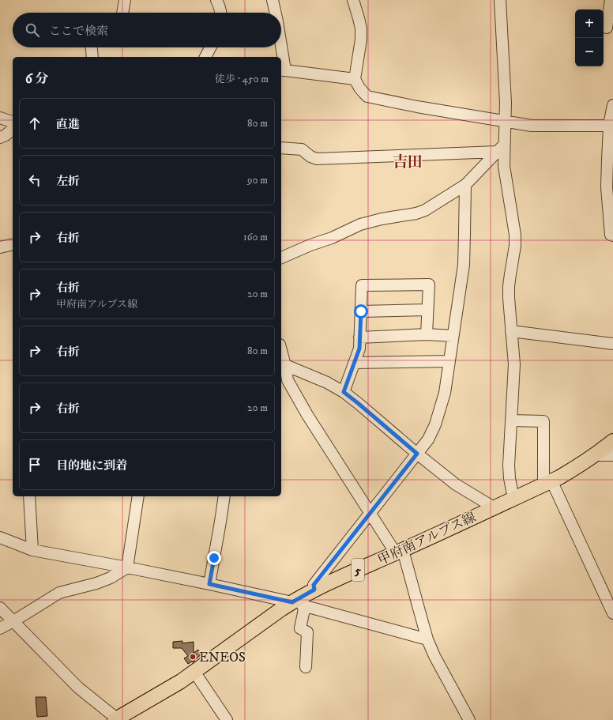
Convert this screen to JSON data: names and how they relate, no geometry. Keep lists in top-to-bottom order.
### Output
{
  "streets": {
    "main road": ["甲府南アルプス線", "5"]
  },
  "districts": ["吉田"],
  "places": ["ENEOS"],
  "page": {
    "map_buttons": ["+", "−"],
    "search": "ここで検索",
    "heading": ["6 分", "徒歩 · 450 m"],
    "list": [
      ["直進", "80 m"],
      ["左折", "90 m"],
      ["右折", "160 m"],
      ["右折", "甲府南アルプス線", "20 m"],
      ["右折", "80 m"],
      ["右折", "20 m"],
      "目的地に到着"
    ]
  }
}
